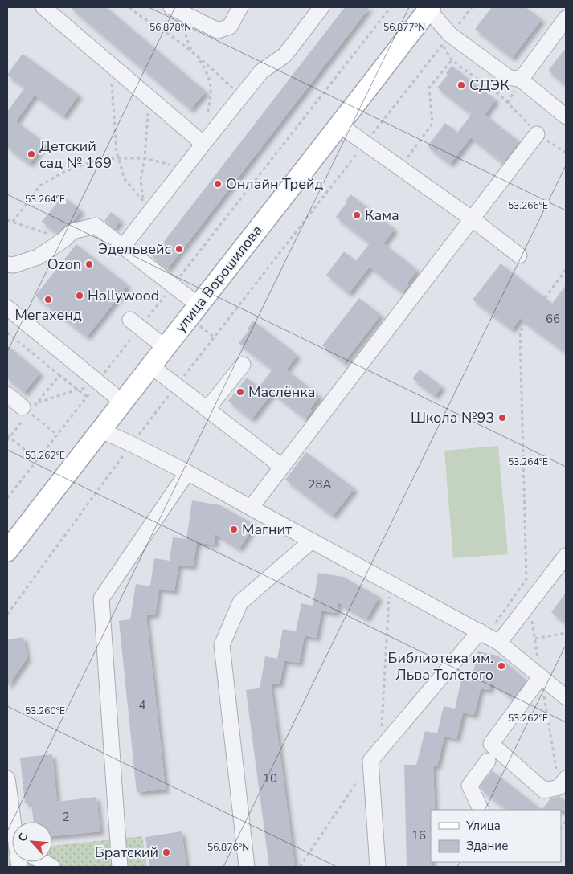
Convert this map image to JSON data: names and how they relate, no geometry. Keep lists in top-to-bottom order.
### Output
{
  "streets": {
    "main road": ["улица Ворошилова"]
  },
  "places": [
    "СДЭК",
    "Детский сад № 169",
    "Онлайн Трейд",
    "Кама",
    "Эдельвейс",
    "Ozon",
    "Hollywood",
    "Мегахенд",
    "Маслёнка",
    "Школа №93",
    "Магнит",
    "Библиотека им. Льва Толстого",
    "Братский"
  ],
  "house_numbers": [
    "66",
    "28А",
    "4",
    "10",
    "2",
    "16"
  ],
  "legend": ["Улица", "Здание"],
  "north": "top left",
  "coordinates": [
    "56.878°N",
    "56.877°N",
    "53.264°E",
    "53.266°E",
    "53.262°E",
    "53.260°E",
    "56.876°N"
  ]
}
